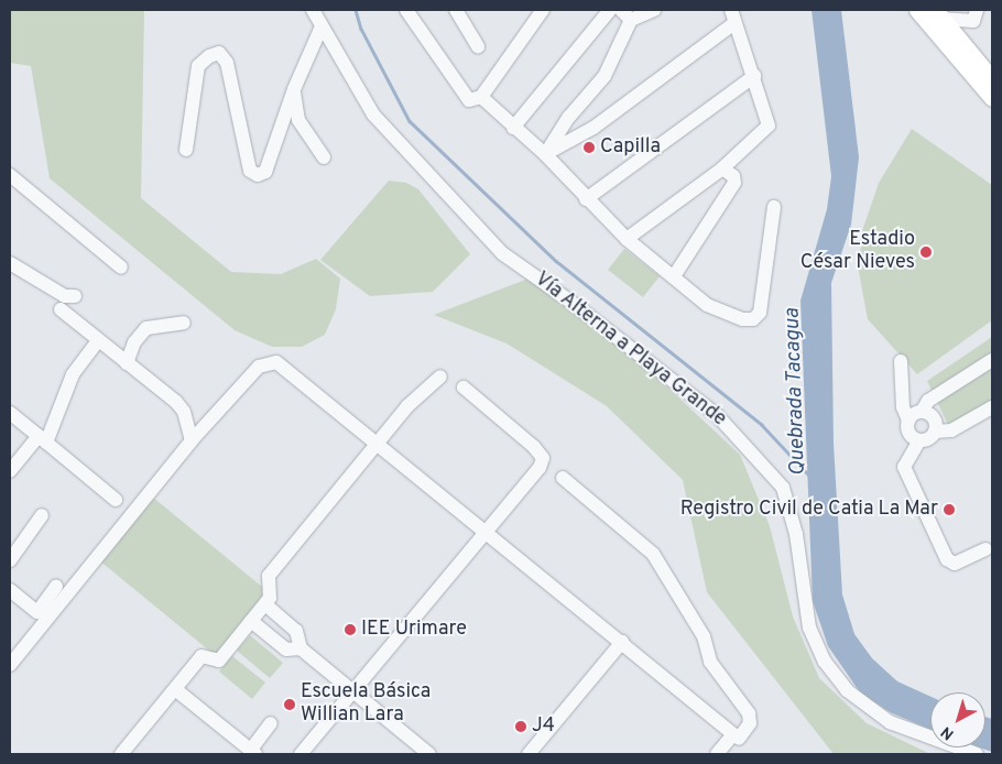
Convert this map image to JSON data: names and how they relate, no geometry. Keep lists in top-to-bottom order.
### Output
{
  "streets": {
    "street": ["Vía Alterna a Playa Grande"]
  },
  "water": ["Quebrada Tacagua"],
  "places": [
    "Capilla",
    "Estadio César Nieves",
    "Registro Civil de Catia La Mar",
    "IEE Urimare",
    "Escuela Básica Willian Lara",
    "J4"
  ],
  "north": "bottom left"
}
